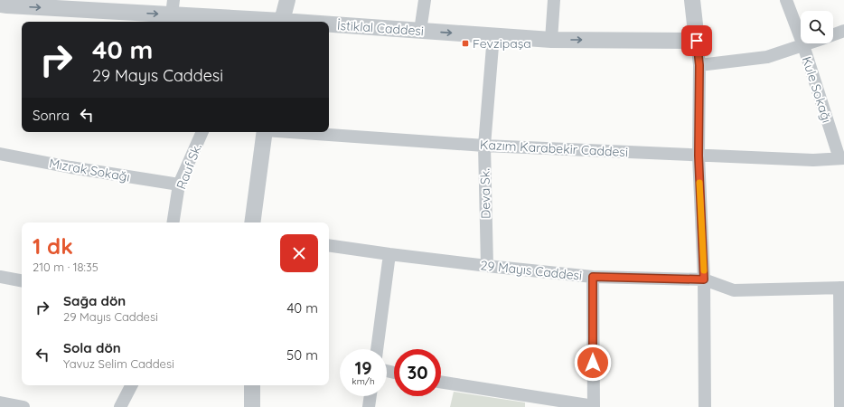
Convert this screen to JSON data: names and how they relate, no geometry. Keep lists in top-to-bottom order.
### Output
{
  "streets": {
    "street": [
      "İstiklal Caddesi",
      "Kule Sokağı",
      "Kazım Karabekir Caddesi",
      "Rauf Sk.",
      "Mızrak Sokağı",
      "Deva Sk.",
      "29 Mayıs Caddesi"
    ]
  },
  "crossings": [
    ["İstiklal Caddesi", "Deva Sk."],
    ["Kule Sokağı", "Kazım Karabekir Caddesi"],
    ["Kazım Karabekir Caddesi", "Deva Sk."],
    ["Rauf Sk.", "Mızrak Sokağı"],
    ["Deva Sk.", "29 Mayıs Caddesi"]
  ],
  "one_way": ["İstiklal Caddesi"],
  "places": {
    "transit": ["Fevzipaşa"]
  },
  "page": {
    "turn": ["40 m", "29 Mayıs Caddesi"],
    "then": "Sonra",
    "heading": ["1 dk", "210 m · 18:35"],
    "list": [
      {
        "name": "Sağa dön",
        "note": "29 Mayıs Caddesi",
        "value": "40 m"
      },
      {
        "name": "Sola dön",
        "note": "Yavuz Selim Caddesi",
        "value": "50 m"
      }
    ],
    "speed": "19 km/h",
    "limit": "30"
  }
}
